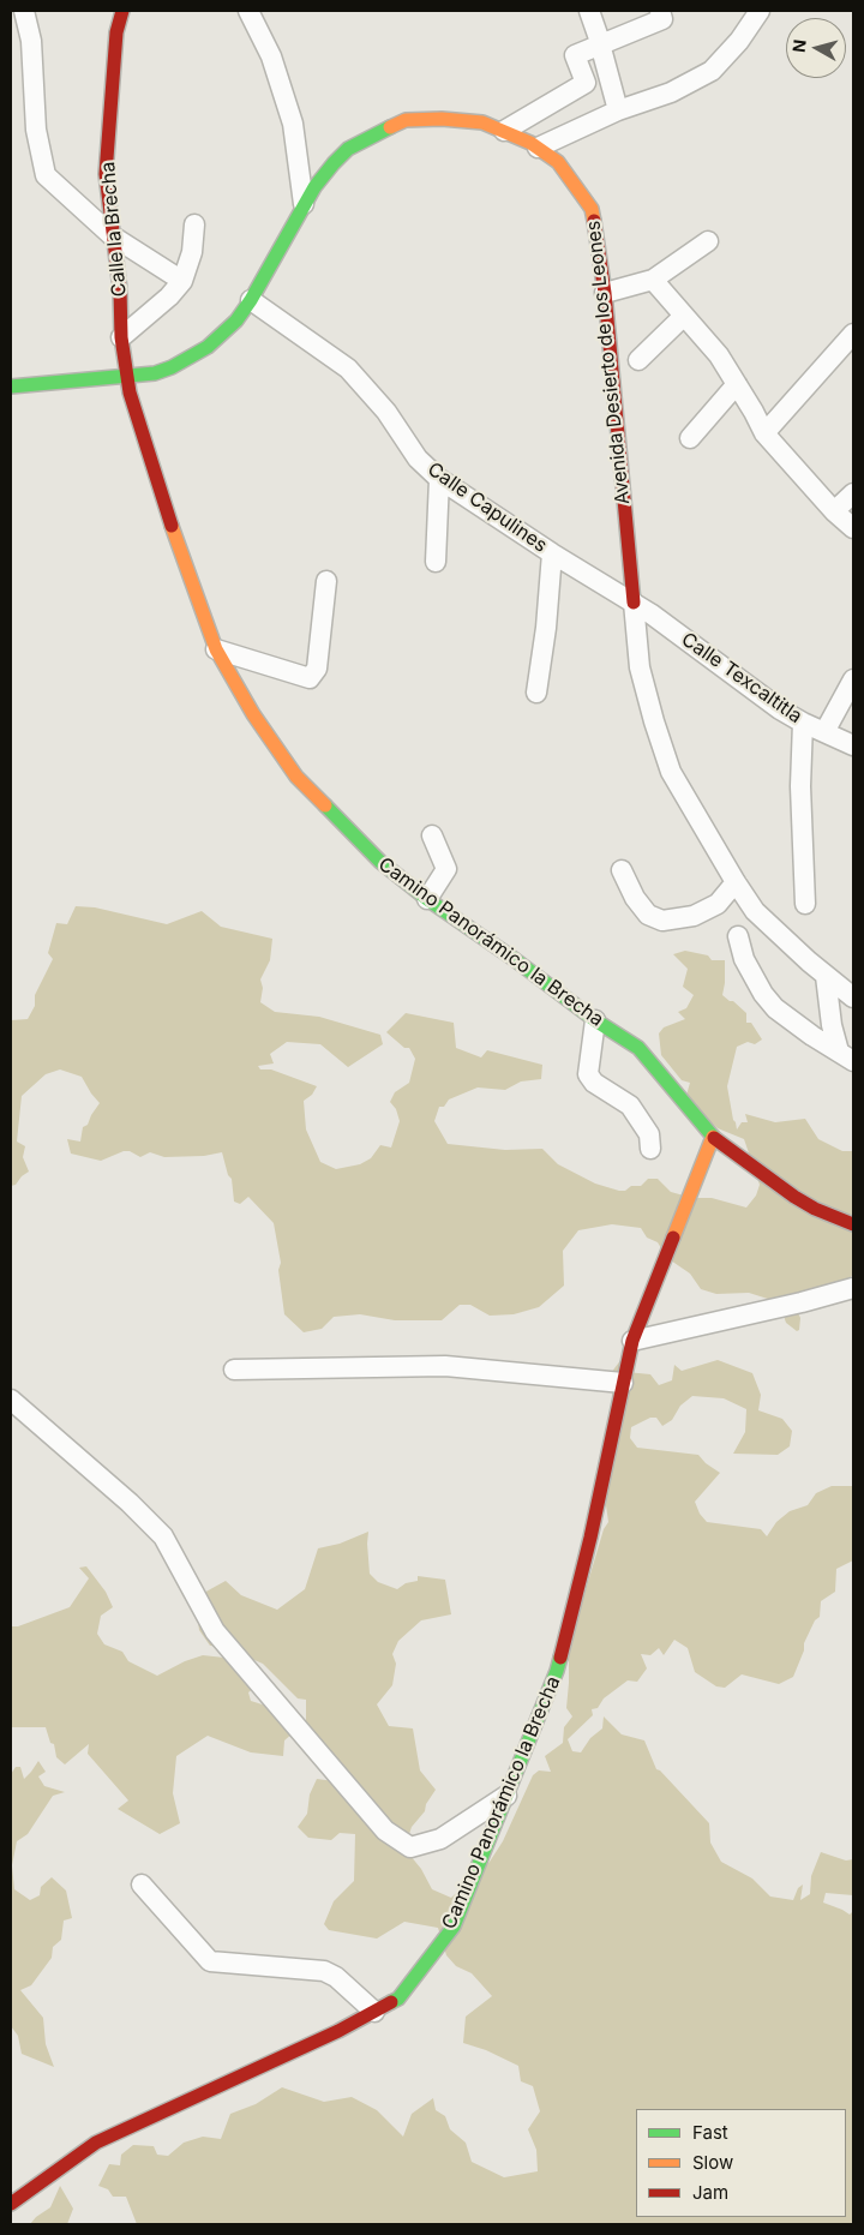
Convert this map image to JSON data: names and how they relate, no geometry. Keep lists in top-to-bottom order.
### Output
{
  "streets": {
    "street": [
      "Calle la Brecha",
      "Avenida Desierto de los Leones",
      "Calle Capulines",
      "Calle Texcaltitla",
      "Camino Panorámico la Brecha"
    ]
  },
  "crossings": [
    ["Calle la Brecha", "Avenida Desierto de los Leones"],
    ["Calle la Brecha", "Camino Panorámico la Brecha"],
    ["Avenida Desierto de los Leones", "Calle Capulines"],
    ["Avenida Desierto de los Leones", "Calle Texcaltitla"],
    ["Avenida Desierto de los Leones", "Camino Panorámico la Brecha"],
    ["Calle Capulines", "Calle Texcaltitla"]
  ],
  "legend": ["Fast", "Slow", "Jam"],
  "north": "left"
}
